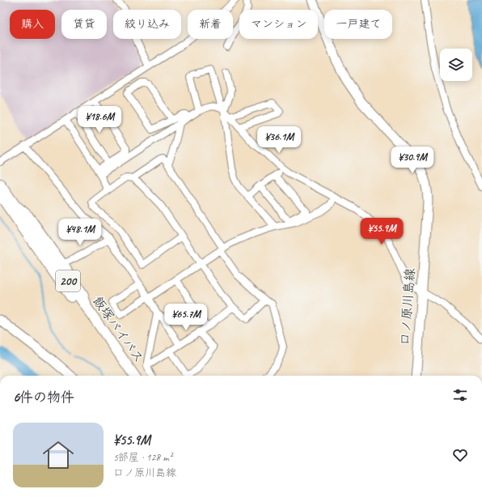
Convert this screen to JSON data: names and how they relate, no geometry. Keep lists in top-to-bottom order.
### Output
{
  "streets": {
    "highway": ["200", "飯塚バイパス"],
    "main road": ["口ノ原川島線"]
  },
  "page": {
    "chip": [
      "購入",
      "賃貸",
      "絞り込み",
      "新着",
      "マンション",
      "一戸建て"
    ],
    "price": [
      "¥18.6M",
      "¥36.1M",
      "¥30.9M",
      "¥55.9M",
      "¥48.1M",
      "¥65.7M"
    ],
    "heading": "6件の物件",
    "list": [
      {
        "name": "¥55.9M",
        "note": "5部屋 · 128 m² · 口ノ原川島線"
      }
    ]
  }
}
